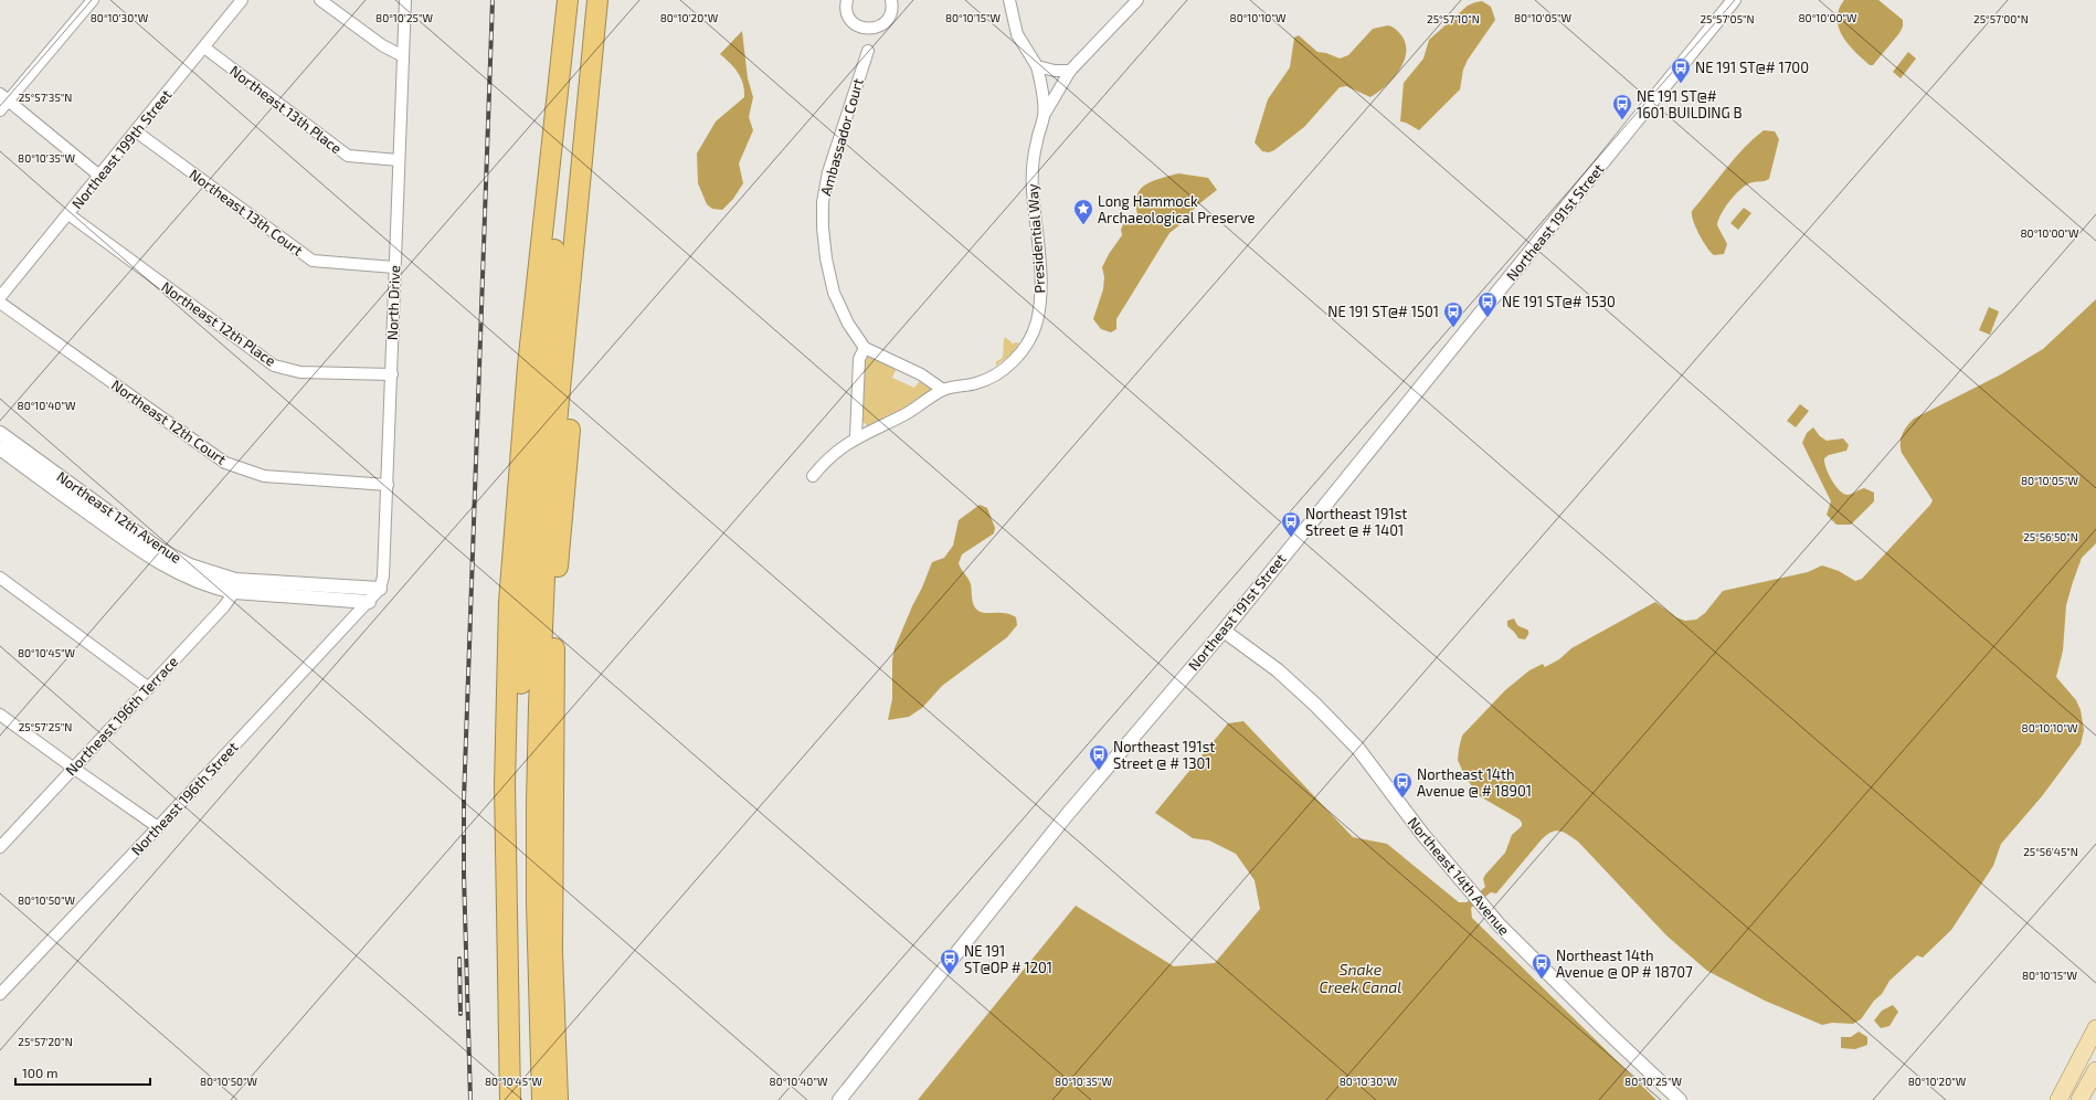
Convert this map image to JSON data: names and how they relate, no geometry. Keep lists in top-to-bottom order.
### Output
{
  "streets": {
    "street": [
      "Northeast 13th Place",
      "Ambassador Court",
      "Northeast 199th Street",
      "Northeast 13th Court",
      "Northeast 191st Street",
      "Presidential Way",
      "North Drive",
      "Northeast 12th Place",
      "Northeast 12th Court",
      "Northeast 12th Avenue",
      "Northeast 196th Terrace",
      "Northeast 196th Street",
      "Northeast 14th Avenue"
    ]
  },
  "crossings": [
    ["Northeast 13th Place", "Northeast 199th Street"],
    ["Northeast 13th Place", "North Drive"],
    ["Ambassador Court", "Presidential Way"],
    ["Northeast 199th Street", "Northeast 13th Court"],
    ["Northeast 199th Street", "Northeast 12th Place"],
    ["Northeast 13th Court", "North Drive"],
    ["Northeast 191st Street", "Northeast 14th Avenue"],
    ["North Drive", "Northeast 12th Place"],
    ["North Drive", "Northeast 12th Court"],
    ["North Drive", "Northeast 12th Avenue"],
    ["North Drive", "Northeast 196th Street"],
    ["Northeast 12th Avenue", "Northeast 196th Terrace"],
    ["Northeast 12th Avenue", "Northeast 196th Street"]
  ],
  "water": ["Snake Creek Canal"],
  "places": {
    "bus stop": [
      "NE 191 ST@# 1700",
      "NE 191 ST@# 1601 BUILDING B",
      "NE 191 ST@# 1530",
      "NE 191 ST@# 1501",
      "Northeast 191st Street @ # 1401",
      "Northeast 191st Street @ # 1301",
      "Northeast 14th Avenue @ # 18901",
      "NE 191 ST@OP # 1201",
      "Northeast 14th Avenue @ OP # 18707"
    ],
    "place": ["Long Hammock Archaeological Preserve"]
  },
  "scale_bar": "100 m",
  "coordinates": [
    "80°10'15\"W",
    "80°10'10\"W",
    "80°10'30\"W",
    "80°10'25\"W",
    "80°10'20\"W",
    "80°10'05\"W",
    "80°10'00\"W",
    "25°57'10\"N",
    "25°57'05\"N",
    "25°57'00\"N",
    "25°57'35\"N",
    "80°10'35\"W",
    "80°10'40\"W",
    "25°56'50\"N",
    "80°10'45\"W",
    "25°57'25\"N",
    "25°56'45\"N",
    "80°10'50\"W",
    "25°57'20\"N"
  ]
}
